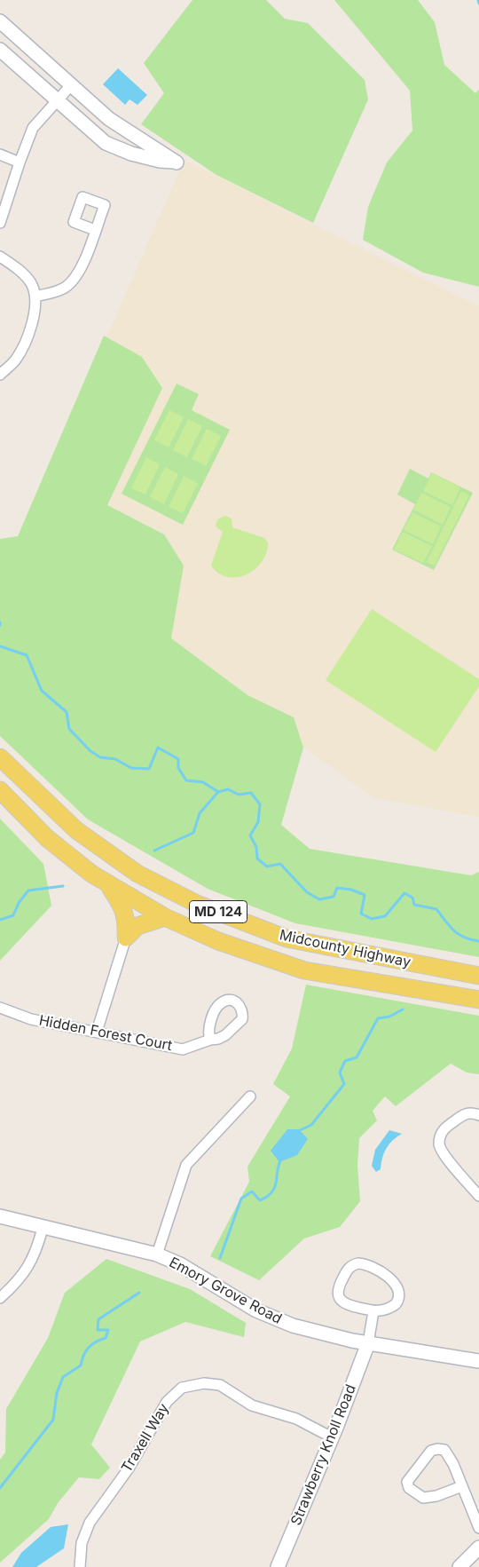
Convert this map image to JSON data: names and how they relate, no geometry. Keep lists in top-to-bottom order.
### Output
{
  "streets": {
    "main road": ["MD 124", "Midcounty Highway"],
    "street": [
      "Hidden Forest Court",
      "Emory Grove Road",
      "Traxell Way",
      "Strawberry Knoll Road"
    ]
  },
  "crossings": [
    ["Emory Grove Road", "Strawberry Knoll Road"],
    ["Traxell Way", "Strawberry Knoll Road"]
  ]
}
